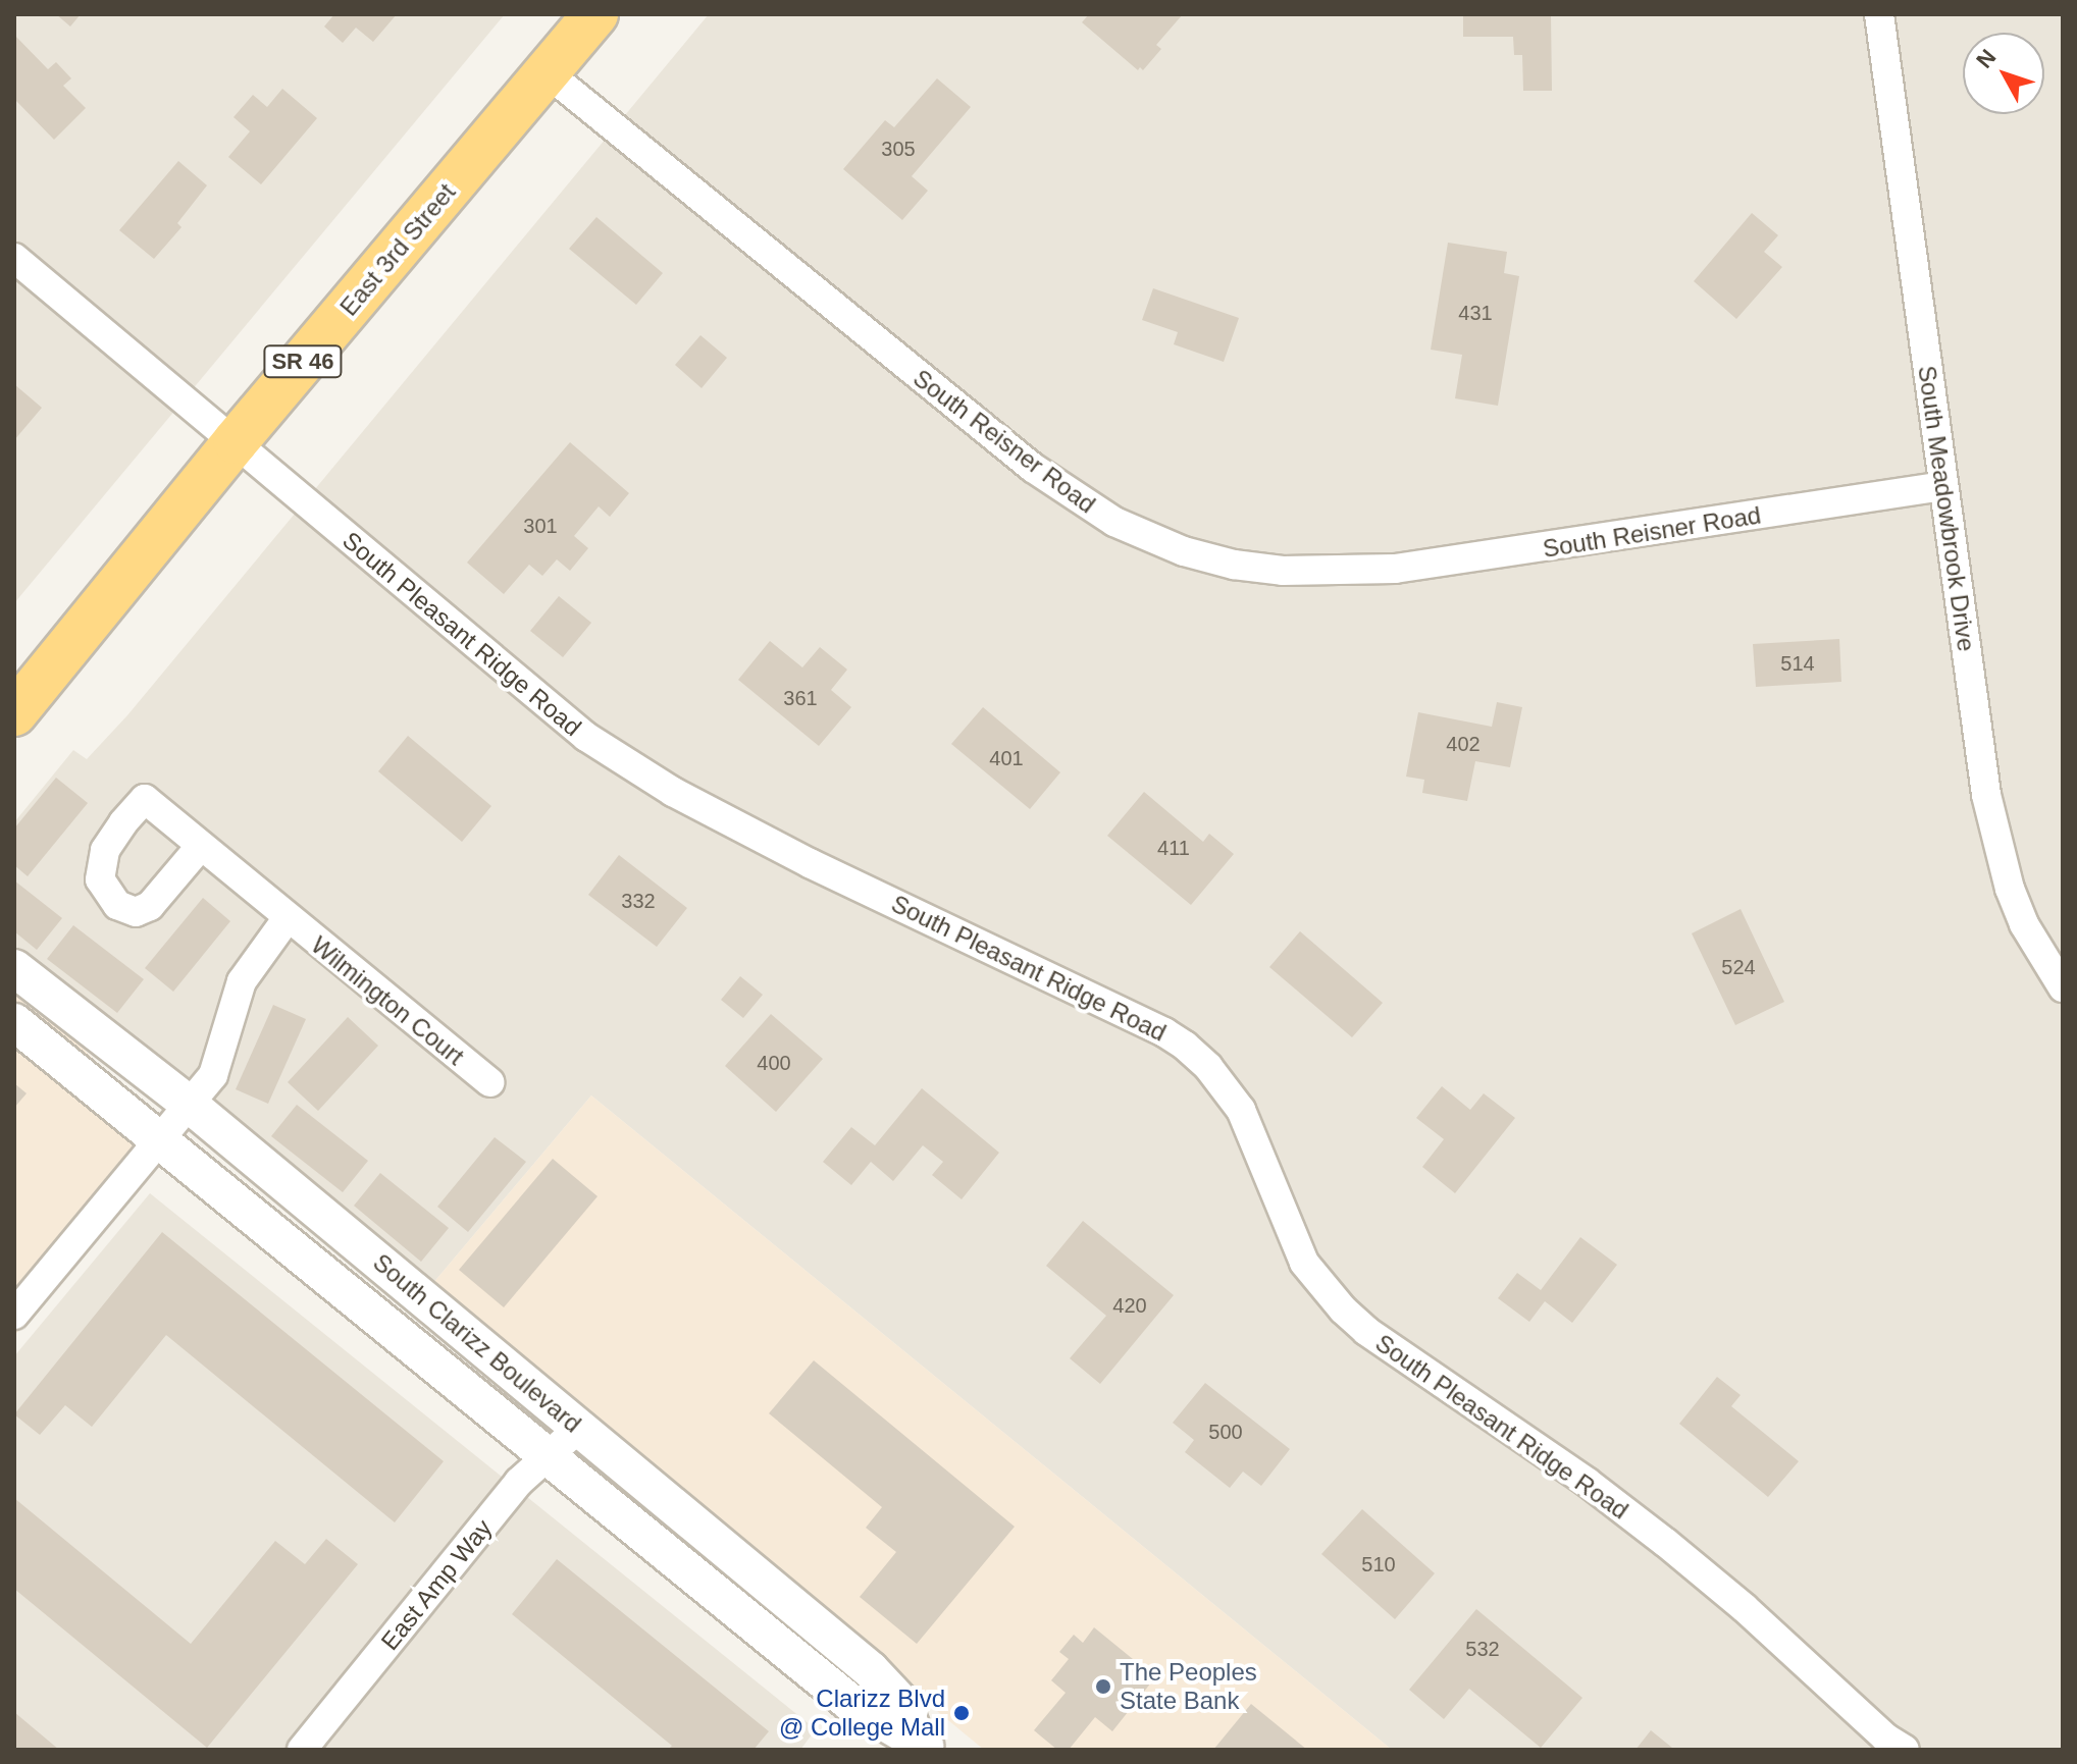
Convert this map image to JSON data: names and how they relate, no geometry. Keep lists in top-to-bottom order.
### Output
{
  "streets": {
    "highway": ["East 3rd Street", "SR 46"],
    "street": [
      "South Reisner Road",
      "South Meadowbrook Drive",
      "South Pleasant Ridge Road",
      "Wilmington Court",
      "South Clarizz Boulevard",
      "East Amp Way"
    ]
  },
  "crossings": [
    ["East 3rd Street", "South Reisner Road"],
    ["East 3rd Street", "South Pleasant Ridge Road"],
    ["South Reisner Road", "South Meadowbrook Drive"],
    ["Wilmington Court", "South Clarizz Boulevard"],
    ["South Clarizz Boulevard", "East Amp Way"]
  ],
  "places": ["The Peoples State Bank", "Clarizz Blvd @ College Mall"],
  "house_numbers": [
    "305",
    "431",
    "301",
    "514",
    "361",
    "402",
    "401",
    "411",
    "332",
    "524",
    "400",
    "420",
    "500",
    "510",
    "532"
  ],
  "north": "top left"
}
